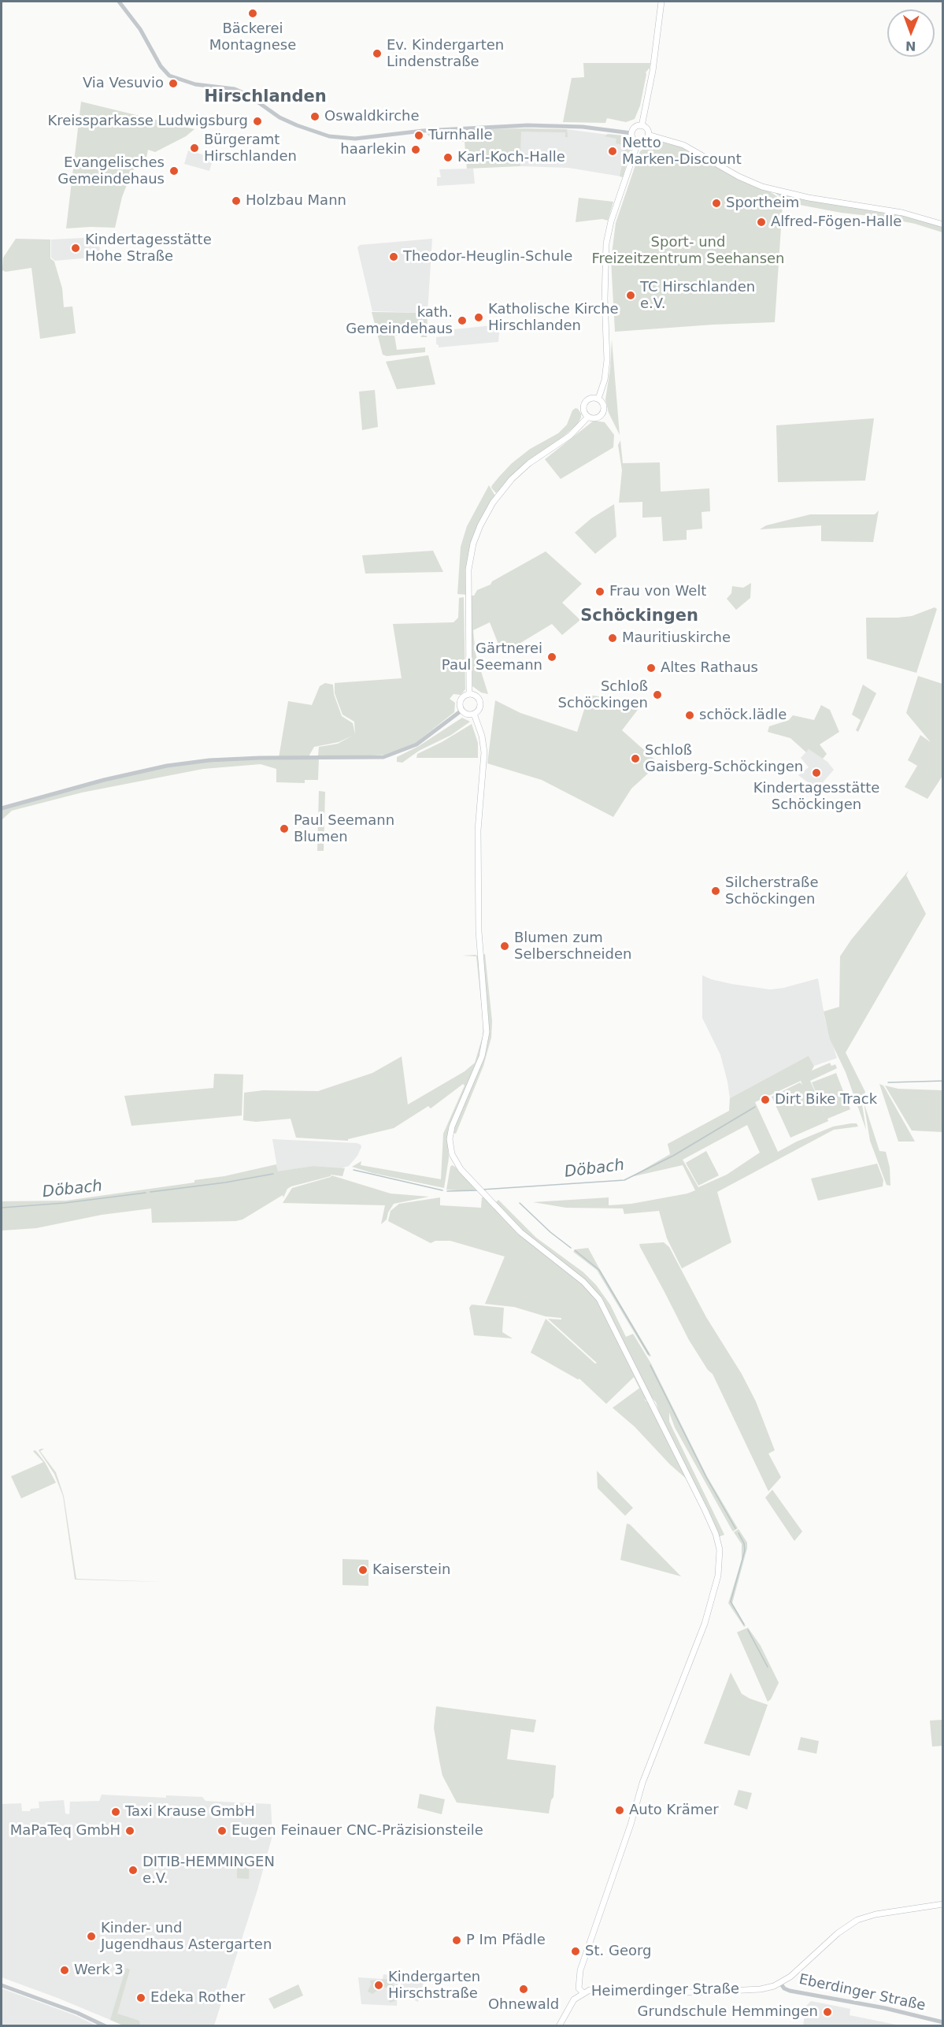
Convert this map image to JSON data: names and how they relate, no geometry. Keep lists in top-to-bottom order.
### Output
{
  "streets": {
    "main road": ["Heimerdinger Straße"],
    "street": ["Eberdinger Straße"]
  },
  "crossings": [
    ["Heimerdinger Straße", "Eberdinger Straße"]
  ],
  "districts": ["Hirschlanden", "Schöckingen"],
  "water": ["Döbach"],
  "parks": ["Sport- und Freizeitzentrum Seehansen"],
  "places": [
    "Bäckerei Montagnese",
    "Ev. Kindergarten Lindenstraße",
    "Via Vesuvio",
    "Oswaldkirche",
    "Kreissparkasse Ludwigsburg",
    "Turnhalle",
    "Bürgeramt Hirschlanden",
    "haarlekin",
    "Netto Marken-Discount",
    "Karl-Koch-Halle",
    "Evangelisches Gemeindehaus",
    "Holzbau Mann",
    "Sportheim",
    "Alfred-Fögen-Halle",
    "Kindertagesstätte Hohe Straße",
    "Theodor-Heuglin-Schule",
    "TC Hirschlanden e.V.",
    "Katholische Kirche Hirschlanden",
    "kath. Gemeindehaus",
    "Frau von Welt",
    "Mauritiuskirche",
    "Gärtnerei Paul Seemann",
    "Altes Rathaus",
    "Schloß Schöckingen",
    "schöck.lädle",
    "Schloß Gaisberg-Schöckingen",
    "Kindertagesstätte Schöckingen",
    "Paul Seemann Blumen",
    "Silcherstraße Schöckingen",
    "Blumen zum Selberschneiden",
    "Dirt Bike Track",
    "Kaiserstein",
    "Auto Krämer",
    "Taxi Krause GmbH",
    "MaPaTeq GmbH",
    "Eugen Feinauer CNC-Präzisionsteile",
    "DITIB-HEMMINGEN e.V.",
    "Kinder- und Jugendhaus Astergarten",
    "P Im Pfädle",
    "St. Georg",
    "Werk 3",
    "Kindergarten Hirschstraße",
    "Ohnewald",
    "Edeka Rother",
    "Grundschule Hemmingen"
  ],
  "north": "bottom"
}
